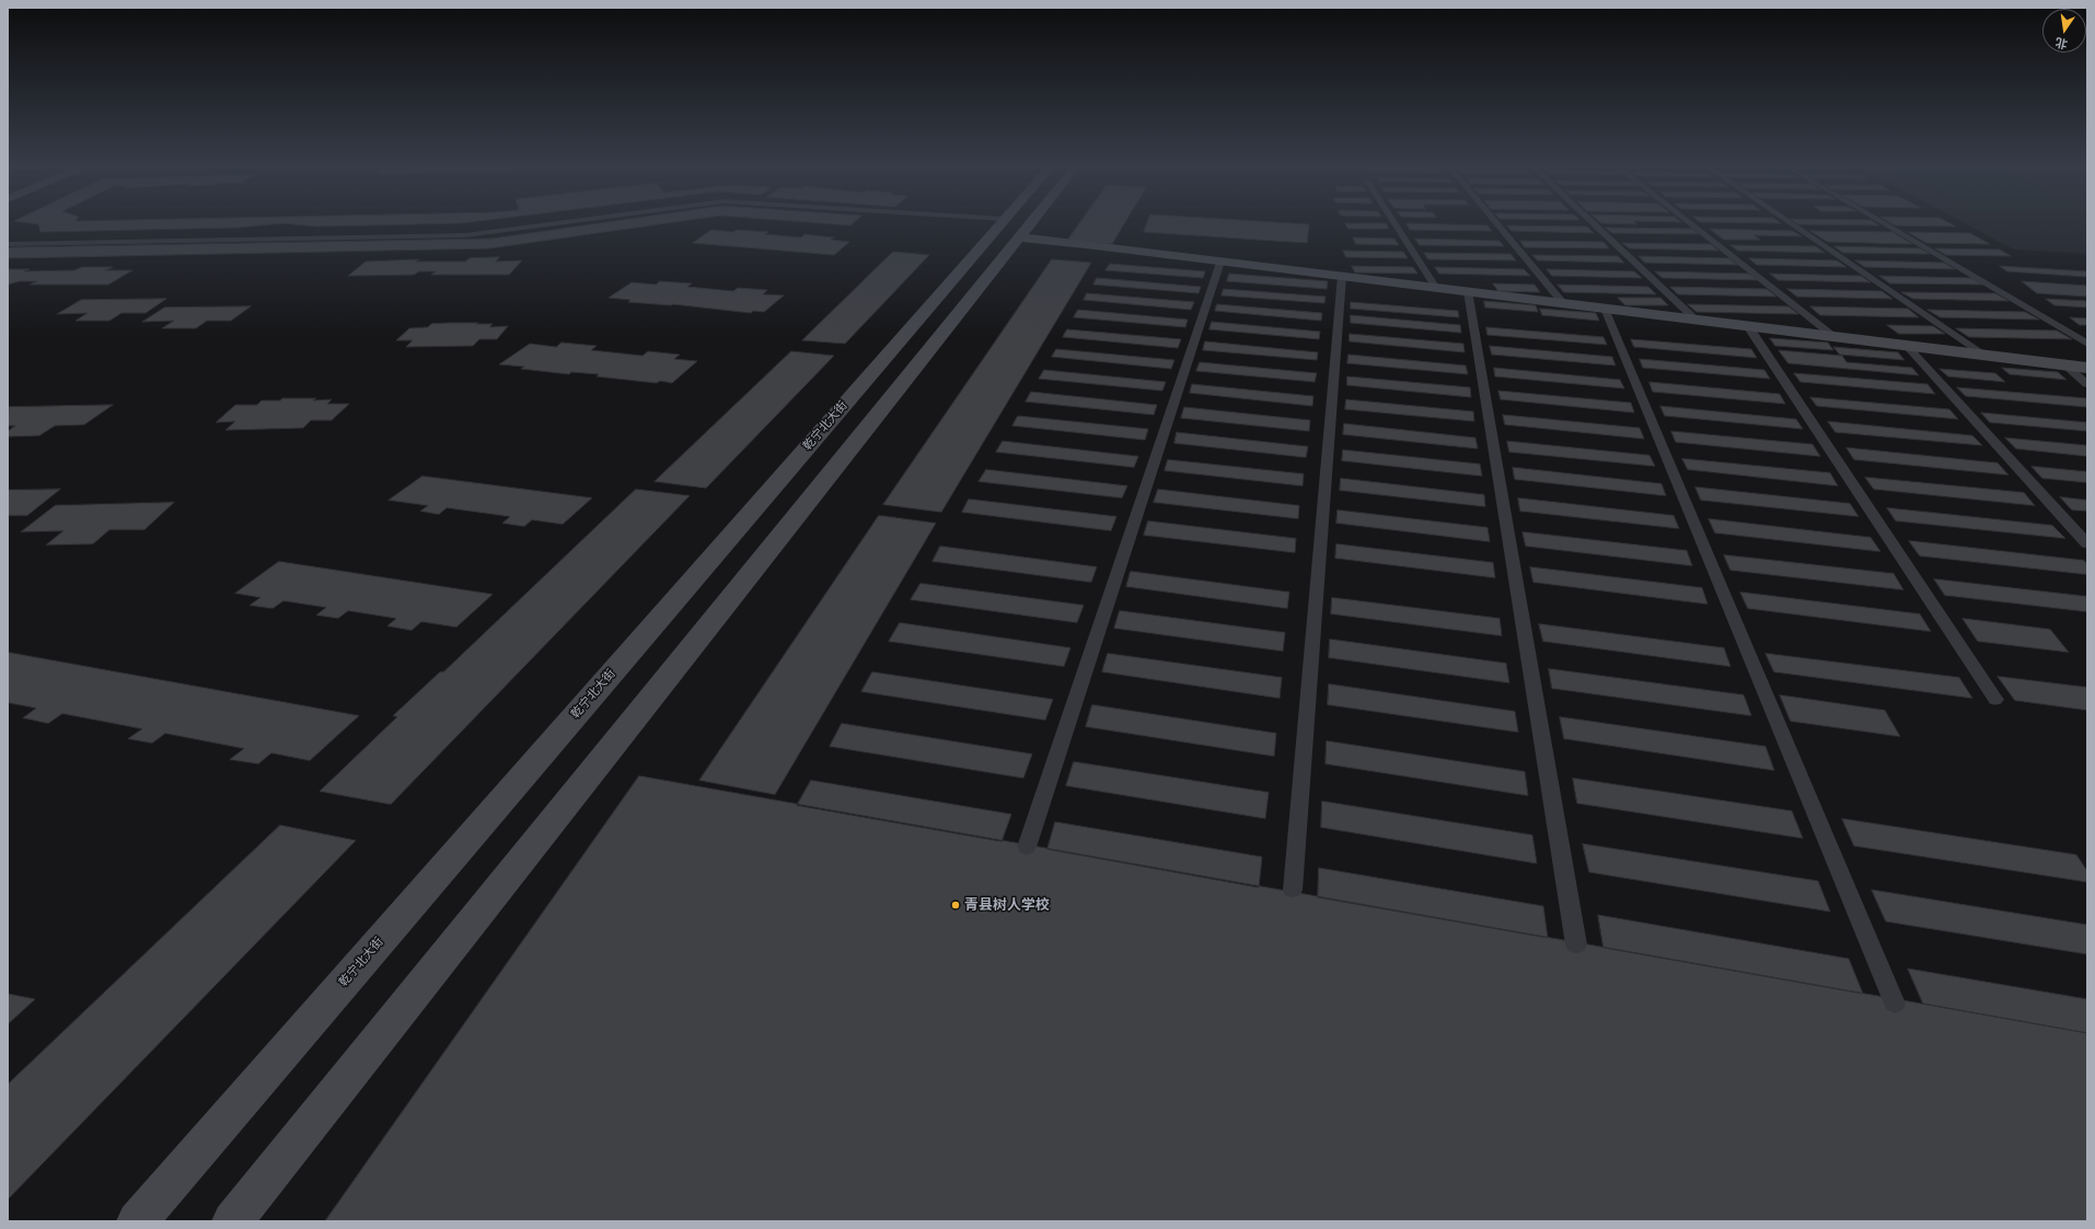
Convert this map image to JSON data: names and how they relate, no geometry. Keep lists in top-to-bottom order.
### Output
{
  "streets": {
    "main road": ["乾宁北大街"]
  },
  "places": ["青县树人学校"],
  "north": "bottom"
}
